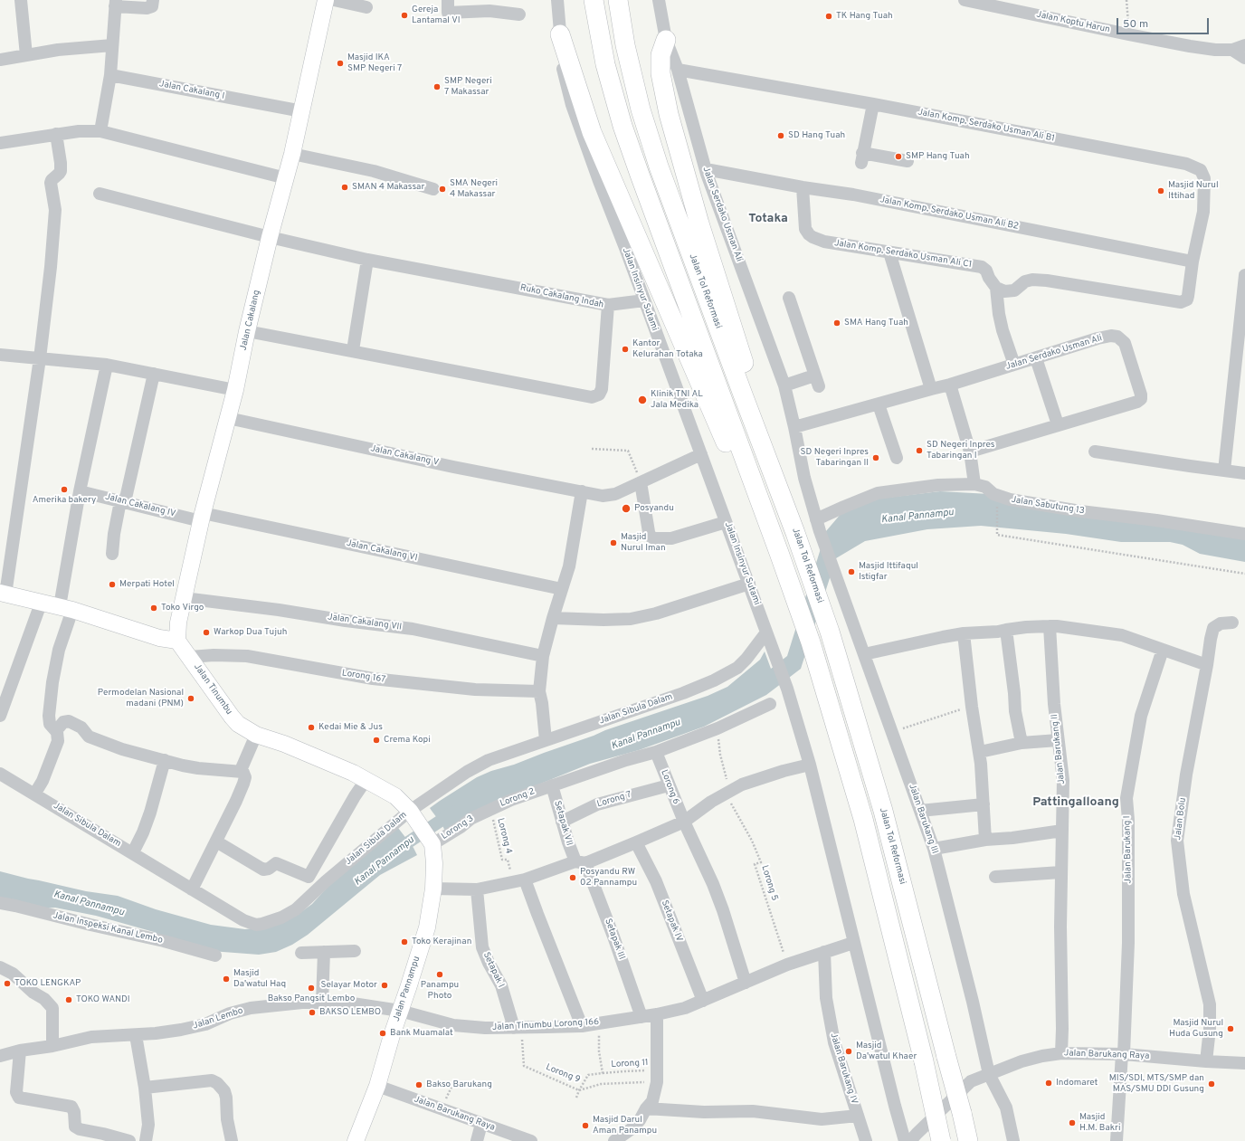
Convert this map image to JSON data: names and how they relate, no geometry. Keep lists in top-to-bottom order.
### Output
{
  "streets": {
    "highway": ["Jalan Tol Reformasi"],
    "main road": ["Jalan Cakalang", "Jalan Tinumbu", "Jalan Pannampu"],
    "street": [
      "Jalan Koptu Harun",
      "Jalan Cakalang I",
      "Jalan Komp. Serdako Usman Ali B1",
      "Jalan Komp. Serdako Usman Ali B2",
      "Jalan Serdako Usman Ali",
      "Jalan Komp. Serdako Usman Ali C1",
      "Jalan Insinyur Sutami",
      "Ruko Cakalang Indah",
      "Jalan Cakalang V",
      "Jalan Cakalang IV",
      "Jalan Sabutung 13",
      "Jalan Cakalang VI",
      "Jalan Cakalang VII",
      "Lorong 167",
      "Jalan Sibula Dalam",
      "Jalan Barukang II",
      "Lorong 6",
      "Lorong 2",
      "Lorong 7",
      "Jalan Barukang III",
      "Jalan Bolu",
      "Setapak VII",
      "Lorong 3",
      "Jalan Barukang I",
      "Setapak IV",
      "Jalan Inspeksi Kanal Lembo",
      "Setapak III",
      "Setapak I",
      "Jalan Lembo",
      "Jalan Tinumbu Lorong 166",
      "Jalan Barukang Raya",
      "Jalan Barukang IV"
    ],
    "path": [
      "Lorong 4",
      "Lorong 5",
      "Lorong 11",
      "Lorong 9"
    ]
  },
  "crossings": [
    ["Jalan Cakalang I", "Jalan Cakalang"],
    ["Jalan Komp. Serdako Usman Ali B1", "Jalan Komp. Serdako Usman Ali B2"],
    ["Jalan Komp. Serdako Usman Ali B1", "Jalan Serdako Usman Ali"],
    ["Jalan Komp. Serdako Usman Ali B2", "Jalan Serdako Usman Ali"],
    ["Jalan Komp. Serdako Usman Ali B2", "Jalan Komp. Serdako Usman Ali C1"],
    ["Jalan Serdako Usman Ali", "Jalan Sabutung 13"],
    ["Jalan Serdako Usman Ali", "Jalan Barukang III"],
    ["Jalan Insinyur Sutami", "Jalan Cakalang V"],
    ["Jalan Insinyur Sutami", "Jalan Sibula Dalam"],
    ["Ruko Cakalang Indah", "Jalan Cakalang"],
    ["Jalan Cakalang", "Jalan Cakalang V"],
    ["Jalan Cakalang", "Jalan Cakalang IV"],
    ["Jalan Cakalang", "Jalan Cakalang VI"],
    ["Jalan Cakalang", "Jalan Cakalang VII"],
    ["Jalan Cakalang", "Jalan Tinumbu"],
    ["Jalan Cakalang IV", "Jalan Cakalang VI"],
    ["Lorong 167", "Jalan Tinumbu"],
    ["Jalan Tinumbu", "Jalan Sibula Dalam"],
    ["Jalan Tinumbu", "Lorong 3"],
    ["Jalan Tinumbu", "Jalan Pannampu"],
    ["Jalan Barukang II", "Jalan Barukang Raya"],
    ["Lorong 6", "Lorong 2"],
    ["Lorong 6", "Lorong 7"],
    ["Lorong 6", "Jalan Tinumbu Lorong 166"],
    ["Lorong 2", "Setapak VII"],
    ["Lorong 2", "Lorong 3"],
    ["Lorong 2", "Lorong 4"],
    ["Lorong 7", "Setapak VII"],
    ["Jalan Barukang III", "Jalan Barukang Raya"],
    ["Jalan Bolu", "Jalan Barukang Raya"],
    ["Setapak VII", "Setapak III"],
    ["Lorong 3", "Lorong 4"],
    ["Lorong 3", "Jalan Pannampu"],
    ["Jalan Barukang I", "Jalan Barukang Raya"],
    ["Lorong 5", "Jalan Tinumbu Lorong 166"],
    ["Setapak IV", "Jalan Tinumbu Lorong 166"],
    ["Setapak III", "Jalan Tinumbu Lorong 166"],
    ["Setapak I", "Jalan Tinumbu Lorong 166"],
    ["Setapak I", "Lorong 9"],
    ["Jalan Pannampu", "Jalan Lembo"],
    ["Jalan Pannampu", "Jalan Tinumbu Lorong 166"],
    ["Jalan Pannampu", "Jalan Barukang Raya"],
    ["Jalan Lembo", "Jalan Tinumbu Lorong 166"],
    ["Jalan Tinumbu Lorong 166", "Jalan Barukang IV"],
    ["Jalan Tinumbu Lorong 166", "Lorong 9"],
    ["Lorong 11", "Lorong 9"]
  ],
  "districts": ["Totaka", "Pattingalloang"],
  "water": ["Kanal Pannampu"],
  "places": [
    "Gereja Lantamal VI",
    "TK Hang Tuah",
    "Masjid IKA SMP Negeri 7",
    "SMP Negeri 7 Makassar",
    "SD Hang Tuah",
    "SMP Hang Tuah",
    "SMAN 4 Makassar",
    "SMA Negeri 4 Makassar",
    "Masjid Nurul Ittihad",
    "SMA Hang Tuah",
    "Kantor Kelurahan Totaka",
    "Klinik TNI AL Jala Medika",
    "SD Negeri Inpres Tabaringan I",
    "SD Negeri Inpres Tabaringan II",
    "Amerika bakery",
    "Posyandu",
    "Masjid Nurul Iman",
    "Masjid Ittifaqul Istigfar",
    "Merpati Hotel",
    "Toko Virgo",
    "Warkop Dua Tujuh",
    "Permodelan Nasional madani (PNM)",
    "Kedai Mie & Jus",
    "Crema Kopi",
    "Posyandu RW 02 Pannampu",
    "Toko Kerajinan",
    "Panampu Photo",
    "Masjid Da'watul Haq",
    "TOKO LENGKAP",
    "Selayar Motor",
    "Bakso Pangsit Lembo",
    "TOKO WANDI",
    "BAKSO LEMBO",
    "Masjid Nurul Huda Gusung",
    "Bank Muamalat",
    "Masjid Da'watul Khaer",
    "Indomaret",
    "MIS/SDI, MTS/SMP dan MAS/SMU DDI Gusung",
    "Bakso Barukang",
    "Masjid H.M. Bakri",
    "Masjid Darul Aman Panampu"
  ],
  "scale_bar": "50 m"
}
